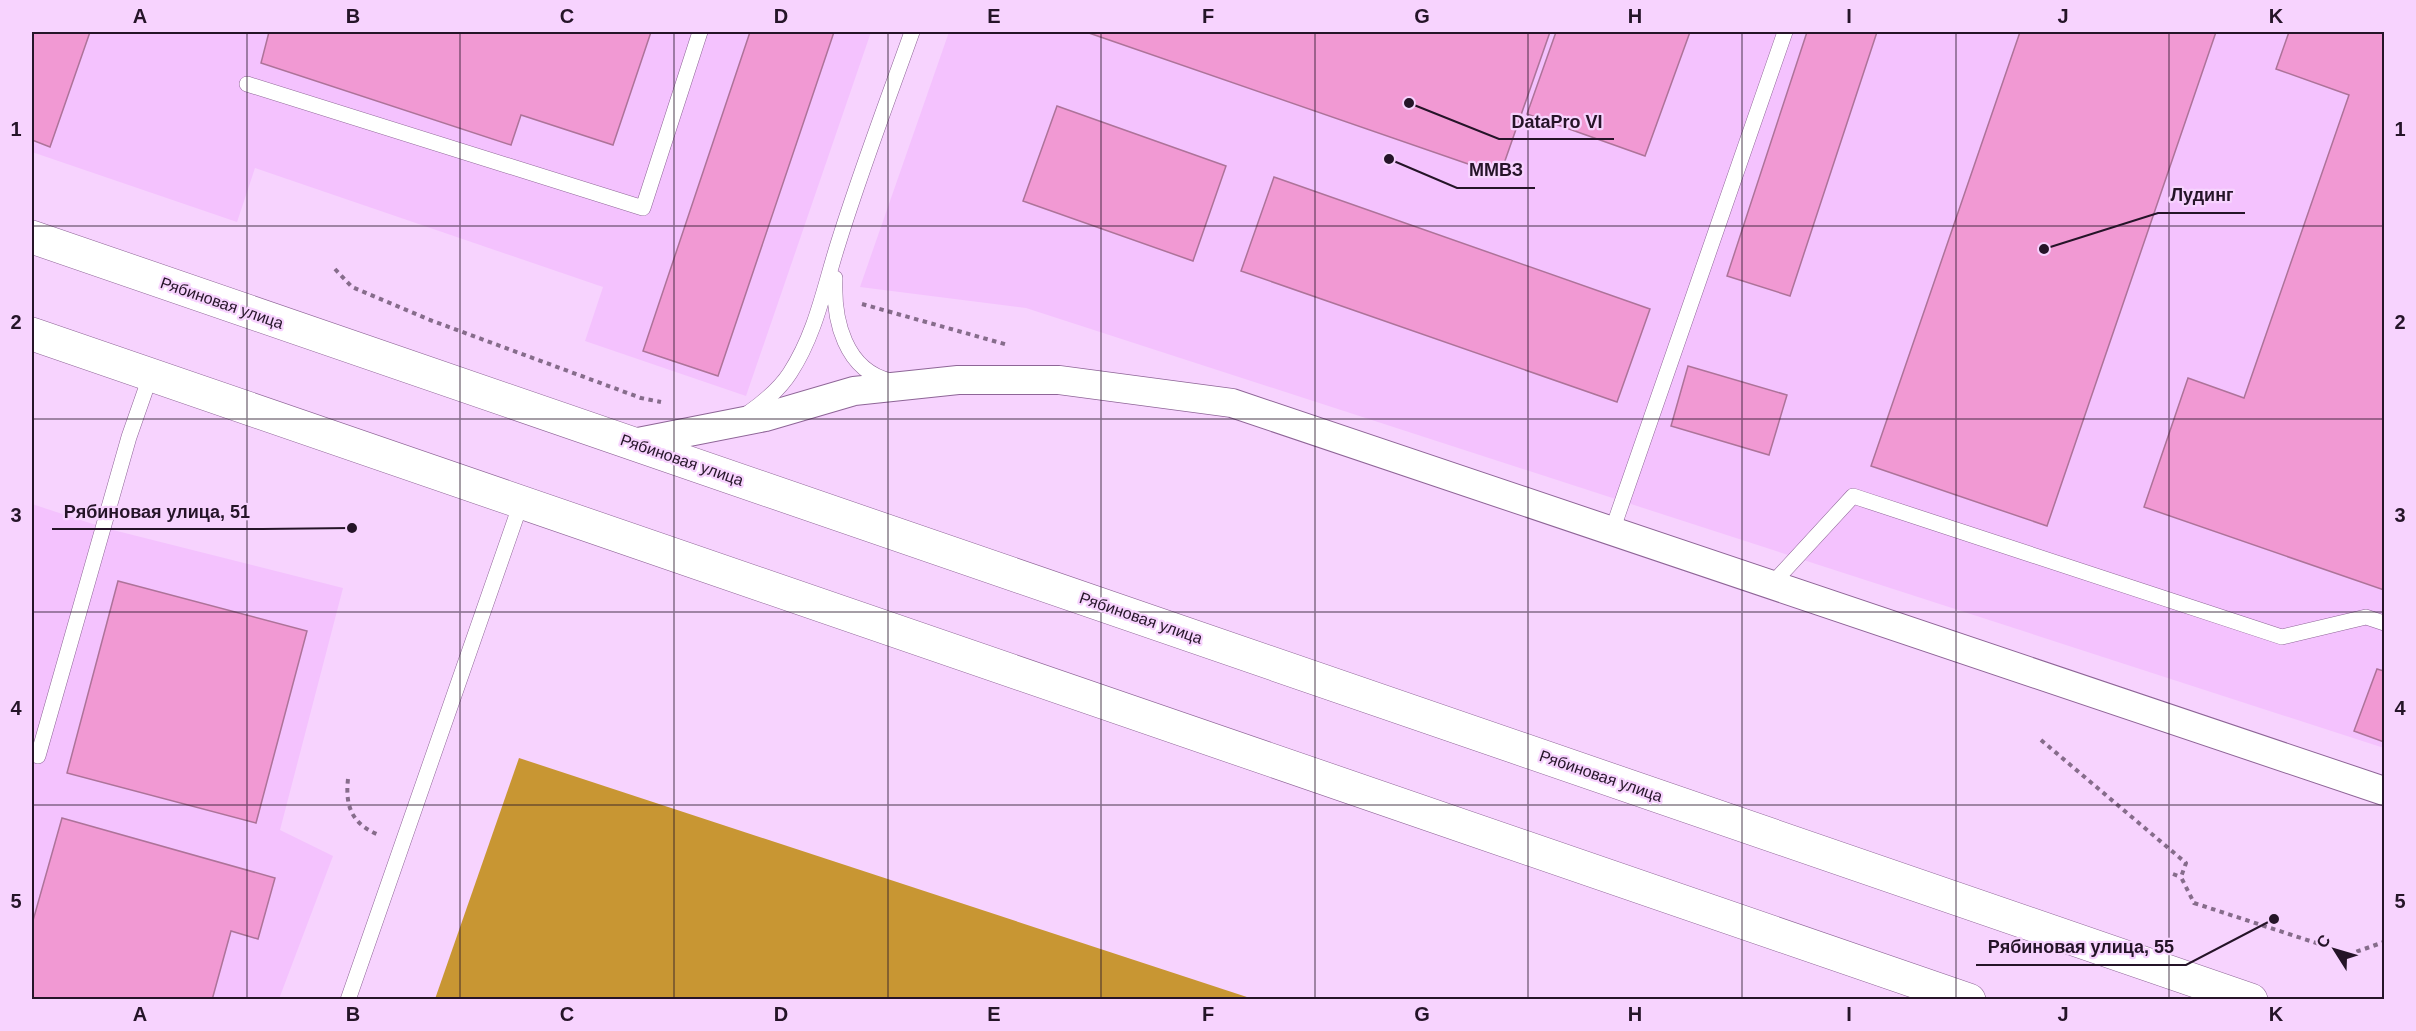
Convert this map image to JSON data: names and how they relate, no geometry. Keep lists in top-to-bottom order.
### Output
{
  "streets": {
    "main road": ["Рябиновая улица"]
  },
  "places": [
    "DataPro VI",
    "ММВЗ",
    "Лудинг",
    "Рябиновая улица, 51",
    "Рябиновая улица, 55"
  ],
  "north": "top left",
  "grid": {
    "columns": [
      "A",
      "B",
      "C",
      "D",
      "E",
      "F",
      "G",
      "H",
      "I",
      "J",
      "K"
    ],
    "rows": [
      "1",
      "2",
      "3",
      "4",
      "5"
    ]
  }
}
